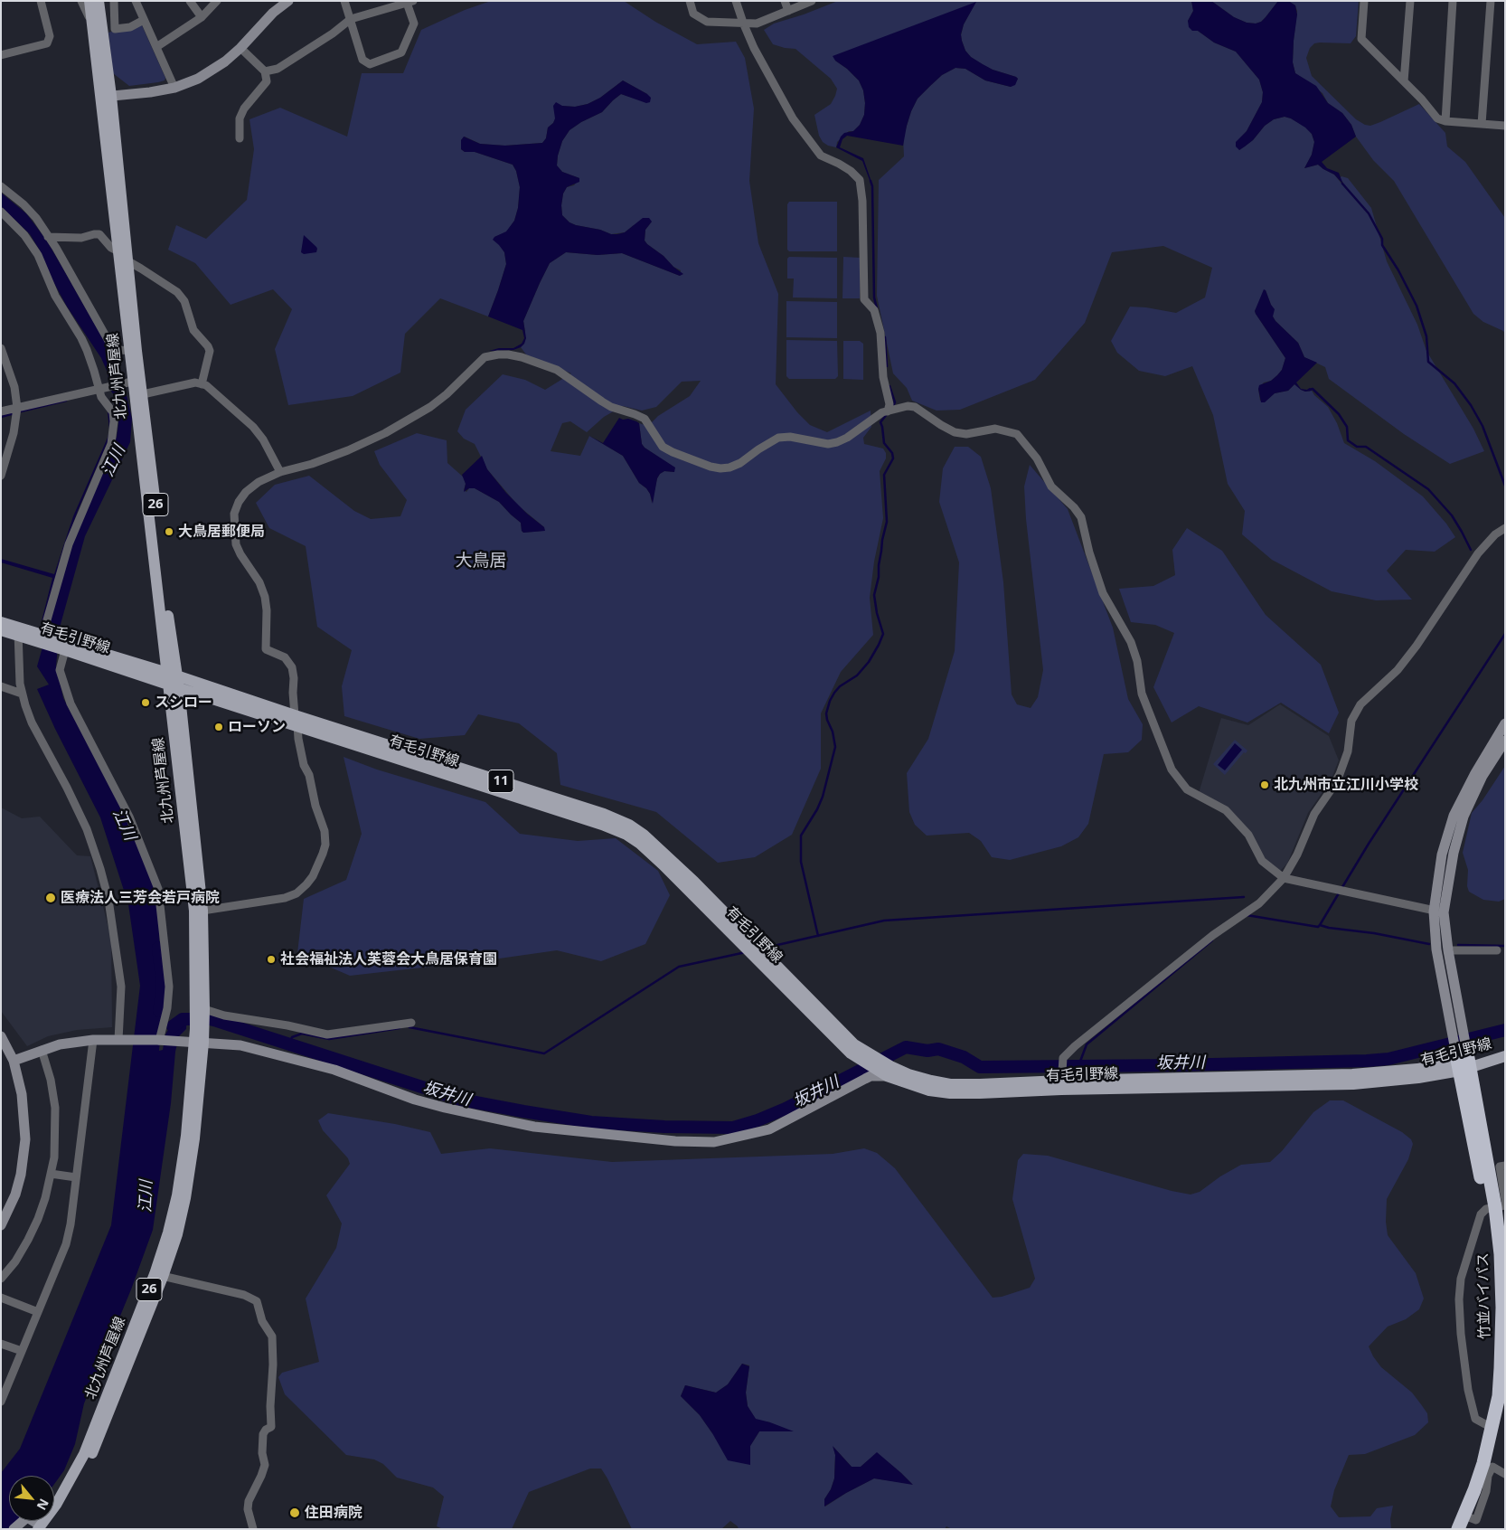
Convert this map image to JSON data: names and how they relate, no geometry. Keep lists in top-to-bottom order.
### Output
{
  "streets": {
    "highway": ["竹並バイパス"],
    "main road": [
      "北九州芦屋線",
      "26",
      "有毛引野線",
      "11"
    ]
  },
  "crossings": [
    ["北九州芦屋線", "有毛引野線"],
    ["有毛引野線", "竹並バイパス"]
  ],
  "districts": ["大鳥居"],
  "water": ["江川", "坂井川"],
  "places": [
    "大鳥居郵便局",
    "スシロー",
    "ローソン",
    "北九州市立江川小学校",
    "医療法人三芳会若戸病院",
    "社会福祉法人芙蓉会大鳥居保育園",
    "住田病院"
  ],
  "north": "bottom right"
}
